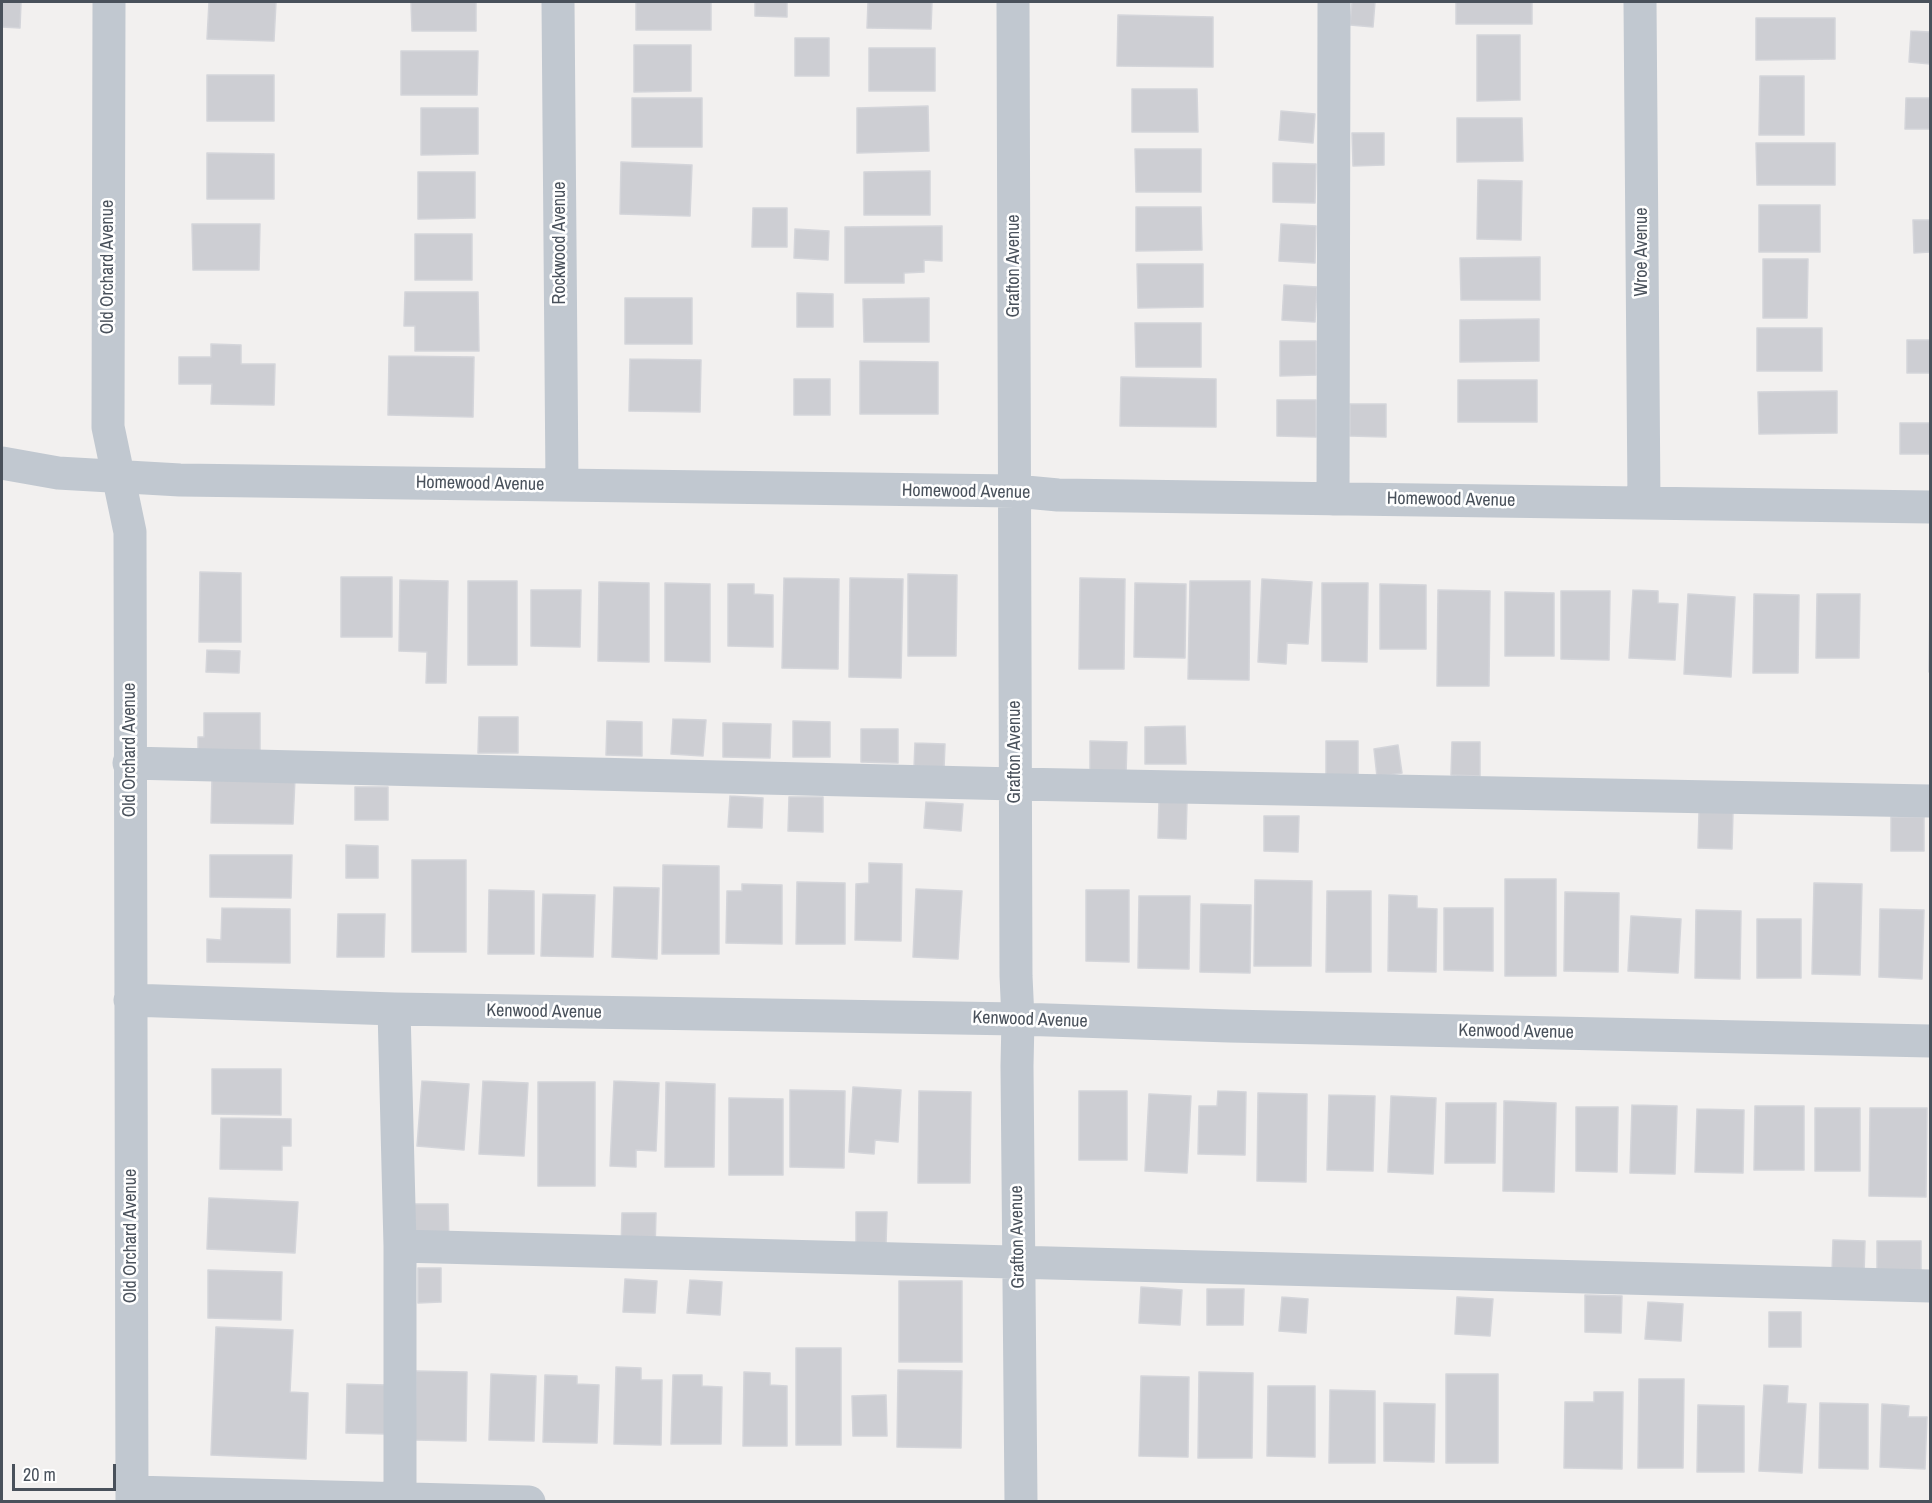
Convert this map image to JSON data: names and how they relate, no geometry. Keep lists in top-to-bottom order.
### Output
{
  "streets": {
    "street": [
      "Rockwood Avenue",
      "Wroe Avenue",
      "Grafton Avenue",
      "Old Orchard Avenue",
      "Homewood Avenue",
      "Kenwood Avenue"
    ]
  },
  "crossings": [
    ["Rockwood Avenue", "Homewood Avenue"],
    ["Wroe Avenue", "Homewood Avenue"],
    ["Grafton Avenue", "Homewood Avenue"],
    ["Grafton Avenue", "Kenwood Avenue"],
    ["Old Orchard Avenue", "Homewood Avenue"],
    ["Old Orchard Avenue", "Kenwood Avenue"]
  ],
  "scale_bar": "20 m"
}
